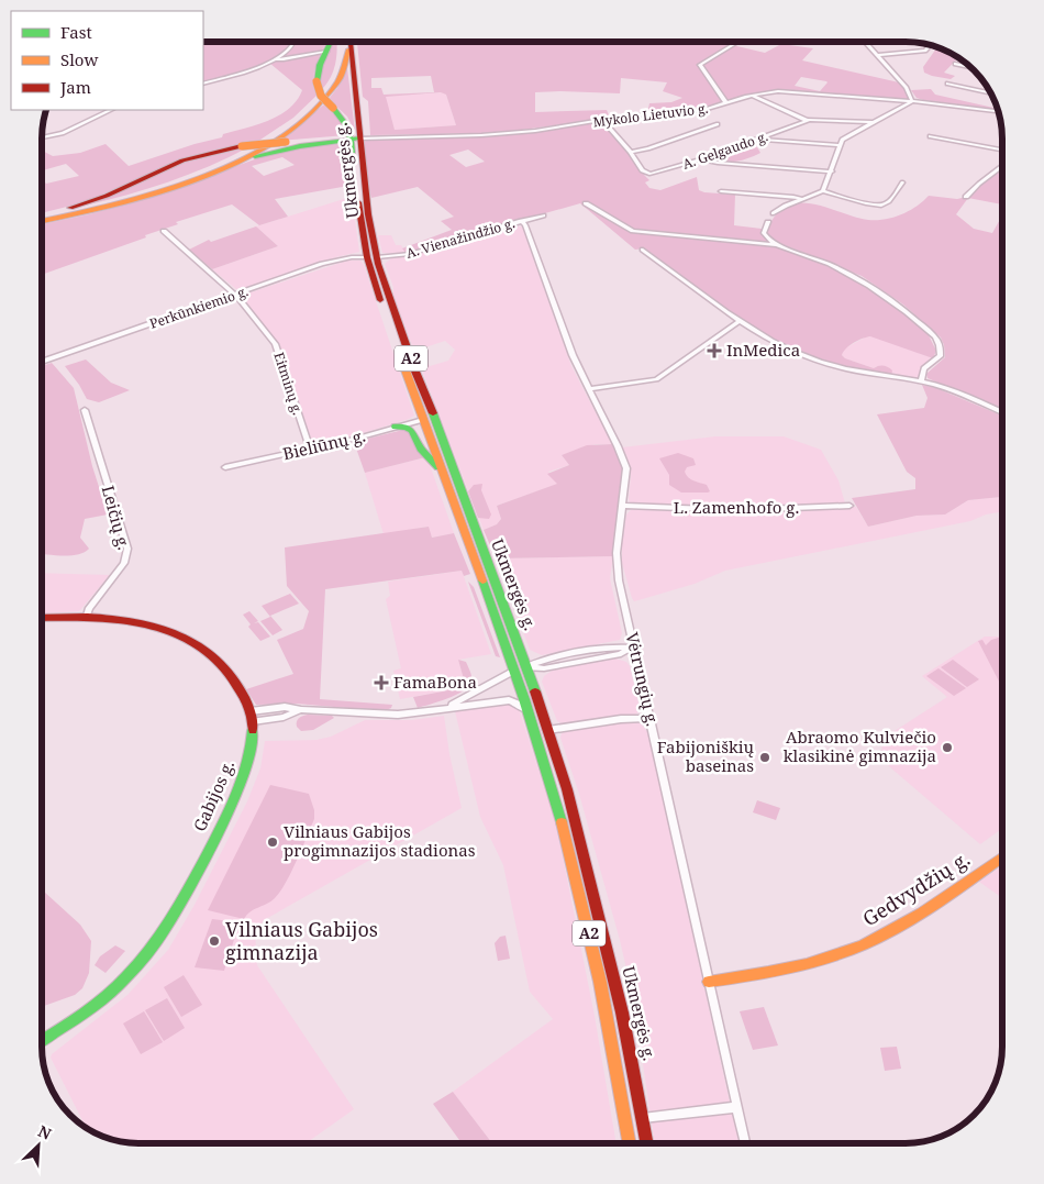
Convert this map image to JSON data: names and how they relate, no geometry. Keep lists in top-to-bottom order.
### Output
{
  "streets": {
    "main road": [
      "Ukmergės g.",
      "A2",
      "Gabijos g.",
      "Gedvydžių g."
    ],
    "street": [
      "Mykolo Lietuvio g.",
      "A. Gelgaudo g.",
      "A. Vienažindžio g.",
      "Perkūnkiemio g.",
      "Eitminų g.",
      "Bieliūnų g.",
      "L. Zamenhofo g.",
      "Leičių g.",
      "Vėtrungių g."
    ]
  },
  "crossings": [
    ["Mykolo Lietuvio g.", "A. Gelgaudo g."],
    ["Mykolo Lietuvio g.", "Ukmergės g."],
    ["Mykolo Lietuvio g.", "A2"],
    ["Ukmergės g.", "A. Vienažindžio g."],
    ["Ukmergės g.", "Perkūnkiemio g."],
    ["Ukmergės g.", "A2"],
    ["Ukmergės g.", "Bieliūnų g."],
    ["A. Vienažindžio g.", "Perkūnkiemio g."],
    ["A. Vienažindžio g.", "Vėtrungių g."],
    ["Perkūnkiemio g.", "Eitminų g."],
    ["Eitminų g.", "Bieliūnų g."],
    ["L. Zamenhofo g.", "Vėtrungių g."],
    ["Vėtrungių g.", "Gedvydžių g."]
  ],
  "places": {
    "health": ["InMedica", "FamaBona"],
    "other": [
      "Abraomo Kulviečio klasikinė gimnazija",
      "Fabijoniškių baseinas",
      "Vilniaus Gabijos progimnazijos stadionas",
      "Vilniaus Gabijos gimnazija"
    ]
  },
  "legend": ["Fast", "Slow", "Jam"],
  "north": "top right"
}
